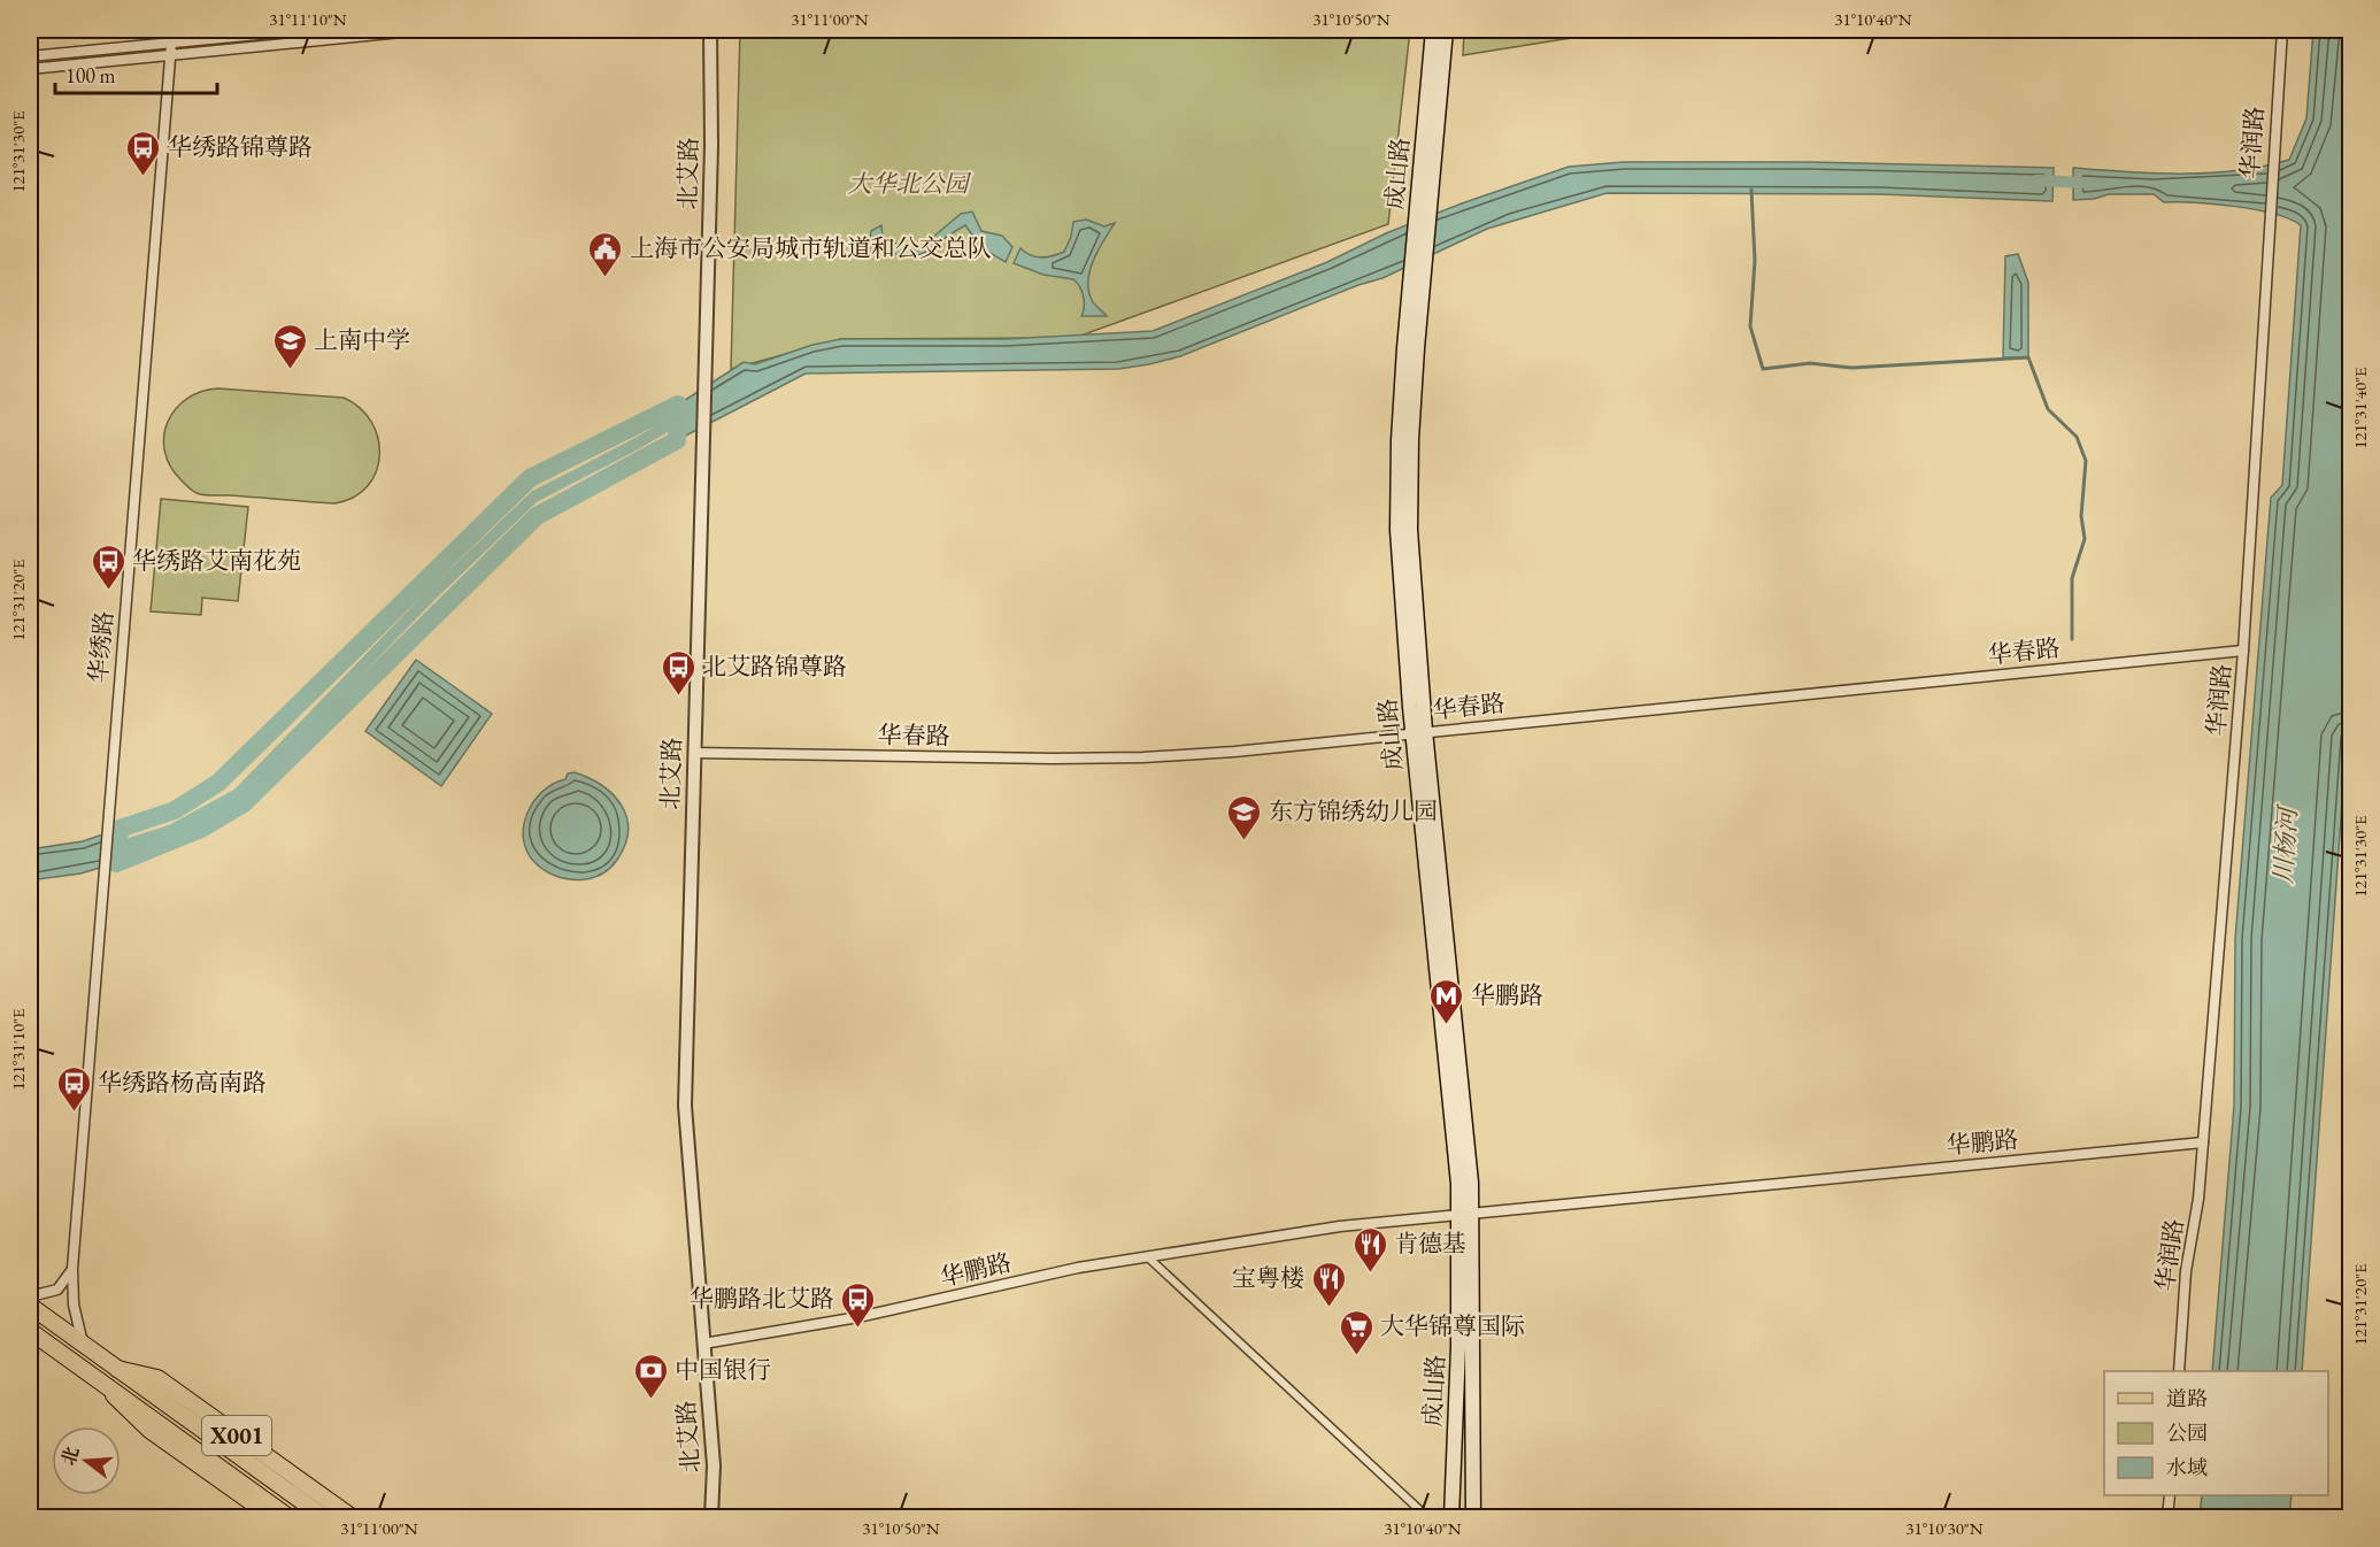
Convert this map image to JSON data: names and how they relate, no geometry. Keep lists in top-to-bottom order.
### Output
{
  "streets": {
    "main road": ["成山路", "X001"],
    "street": [
      "华润路",
      "北艾路",
      "华绣路",
      "华春路",
      "华鹏路"
    ]
  },
  "crossings": [
    ["华润路", "华春路"],
    ["华润路", "华鹏路"],
    ["北艾路", "华春路"],
    ["北艾路", "华鹏路"],
    ["成山路", "华春路"],
    ["成山路", "华鹏路"]
  ],
  "water": ["川杨河"],
  "parks": ["大华北公园"],
  "places": {
    "bus stop": [
      "华绣路锦尊路",
      "华绣路艾南花苑",
      "北艾路锦尊路",
      "华绣路杨高南路",
      "华鹏路北艾路"
    ],
    "public building": ["上海市公安局城市轨道和公交总队"],
    "school or university": ["上南中学", "东方锦绣幼儿园"],
    "metro station": ["华鹏路"],
    "restaurant": ["肯德基", "宝粤楼"],
    "supermarket": ["大华锦尊国际"],
    "bank": ["中国银行"]
  },
  "legend": ["道路", "公园", "水域"],
  "scale_bar": "100 m",
  "north": "left",
  "coordinates": [
    "31°11'10\"N",
    "31°11'00\"N",
    "31°10'50\"N",
    "31°10'40\"N",
    "121°31'30\"E",
    "121°31'40\"E",
    "121°31'20\"E",
    "121°31'10\"E",
    "31°10'30\"N"
  ]
}
